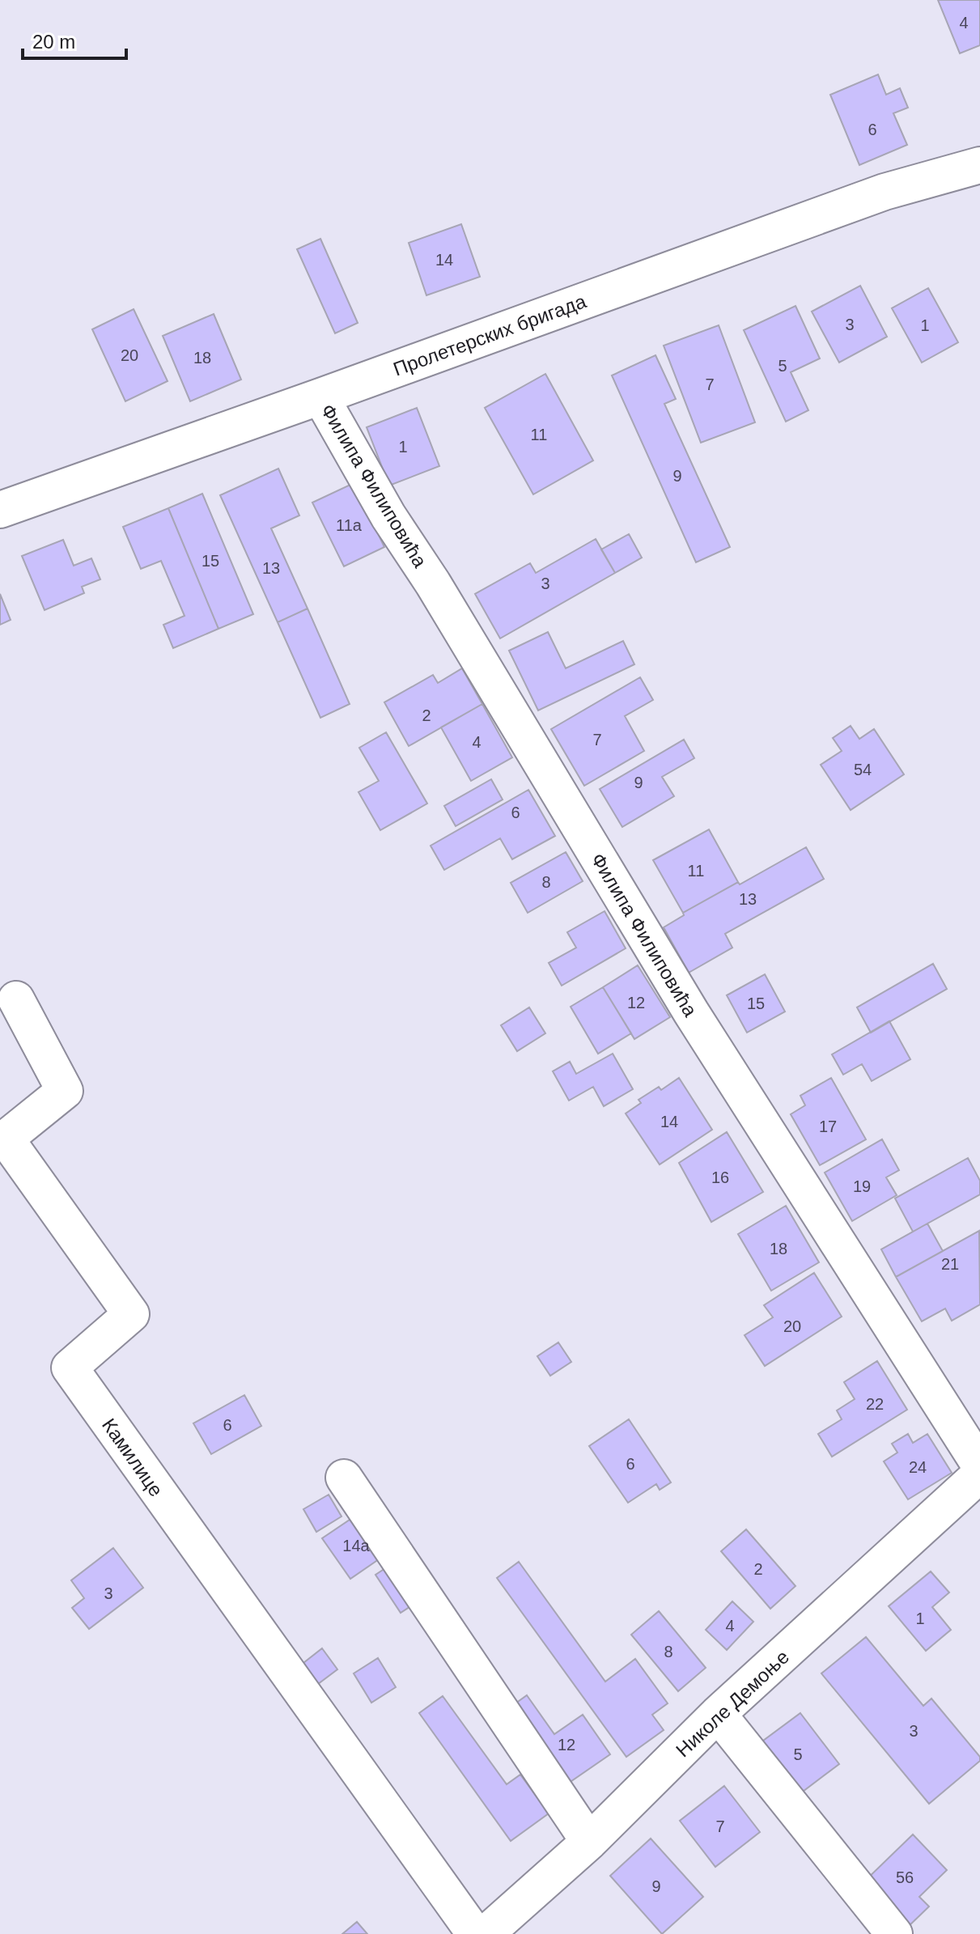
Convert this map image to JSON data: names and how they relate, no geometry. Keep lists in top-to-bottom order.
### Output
{
  "streets": {
    "street": [
      "Пролетерских бригада",
      "Филипа Филиповића",
      "Камилице",
      "Николе Демоње"
    ]
  },
  "crossings": [
    ["Пролетерских бригада", "Филипа Филиповића"]
  ],
  "house_numbers": [
    "4",
    "6",
    "14",
    "3",
    "1",
    "20",
    "18",
    "5",
    "7",
    "11",
    "1",
    "9",
    "11a",
    "15",
    "13",
    "3",
    "2",
    "7",
    "4",
    "54",
    "9",
    "6",
    "11",
    "8",
    "13",
    "12",
    "15",
    "14",
    "17",
    "16",
    "19",
    "18",
    "21",
    "20",
    "22",
    "6",
    "6",
    "24",
    "14a",
    "2",
    "3",
    "1",
    "4",
    "8",
    "3",
    "12",
    "5",
    "7",
    "56",
    "9"
  ],
  "scale_bar": "20 m"
}
